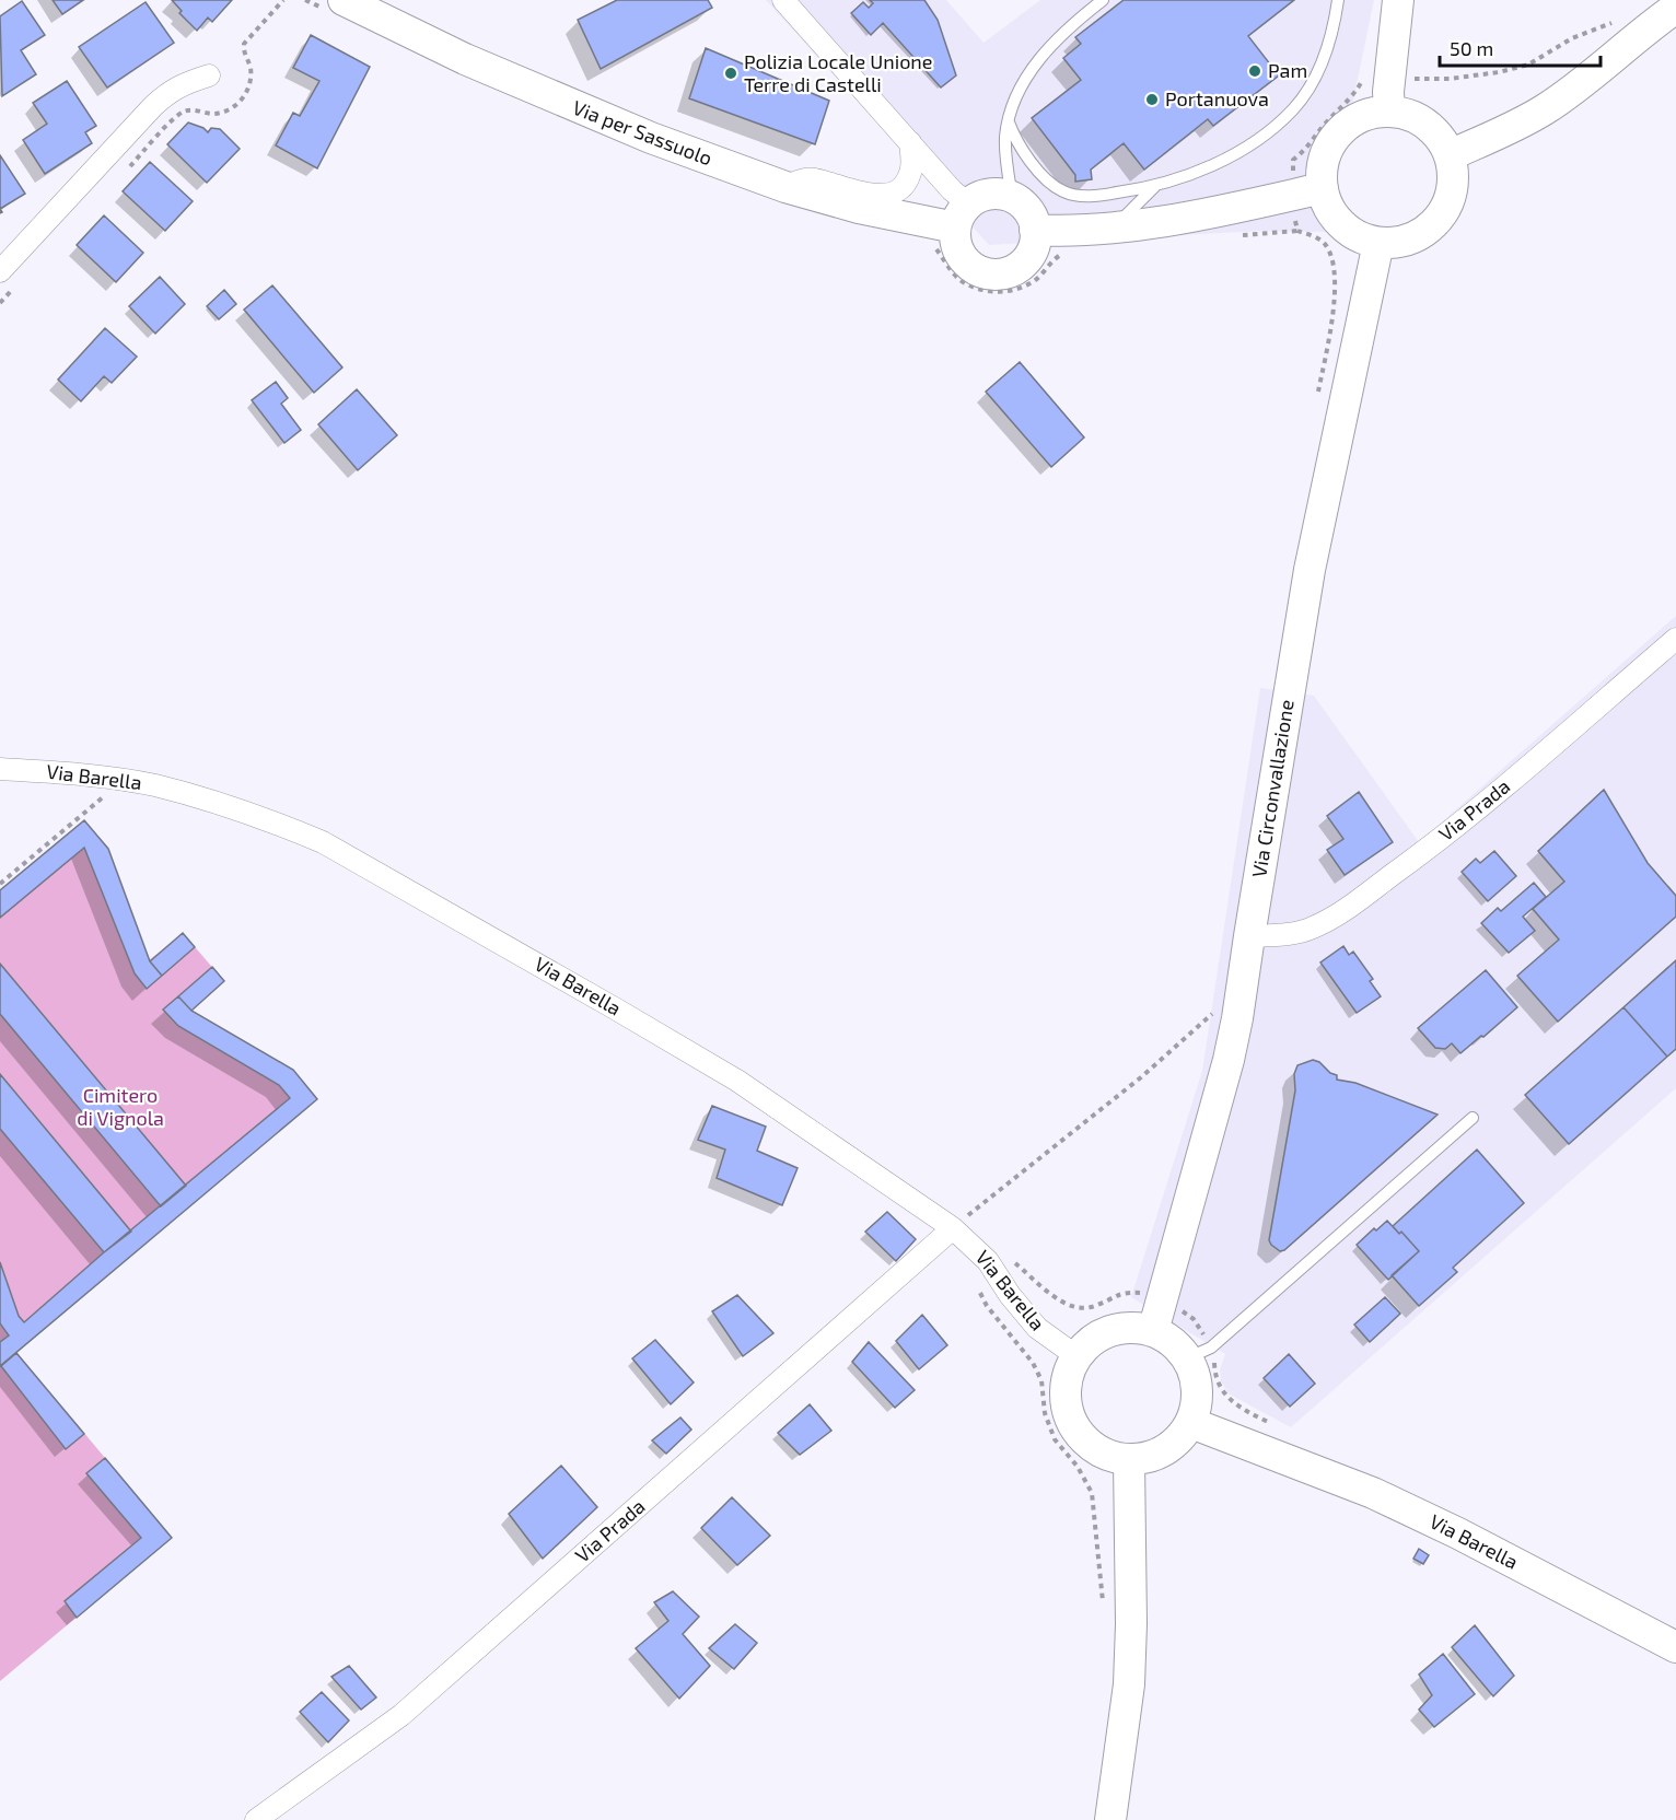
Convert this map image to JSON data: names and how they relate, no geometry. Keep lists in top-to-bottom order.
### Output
{
  "streets": {
    "main road": ["Via per Sassuolo", "Via Barella", "Via Circonvallazione"],
    "street": ["Via Prada"]
  },
  "crossings": [
    ["Via Barella", "Via Circonvallazione"],
    ["Via Barella", "Via Prada"],
    ["Via Circonvallazione", "Via Prada"]
  ],
  "parks": ["Cimitero di Vignola"],
  "places": ["Pam", "Polizia Locale Unione Terre di Castelli", "Portanuova"],
  "scale_bar": "50 m"
}
